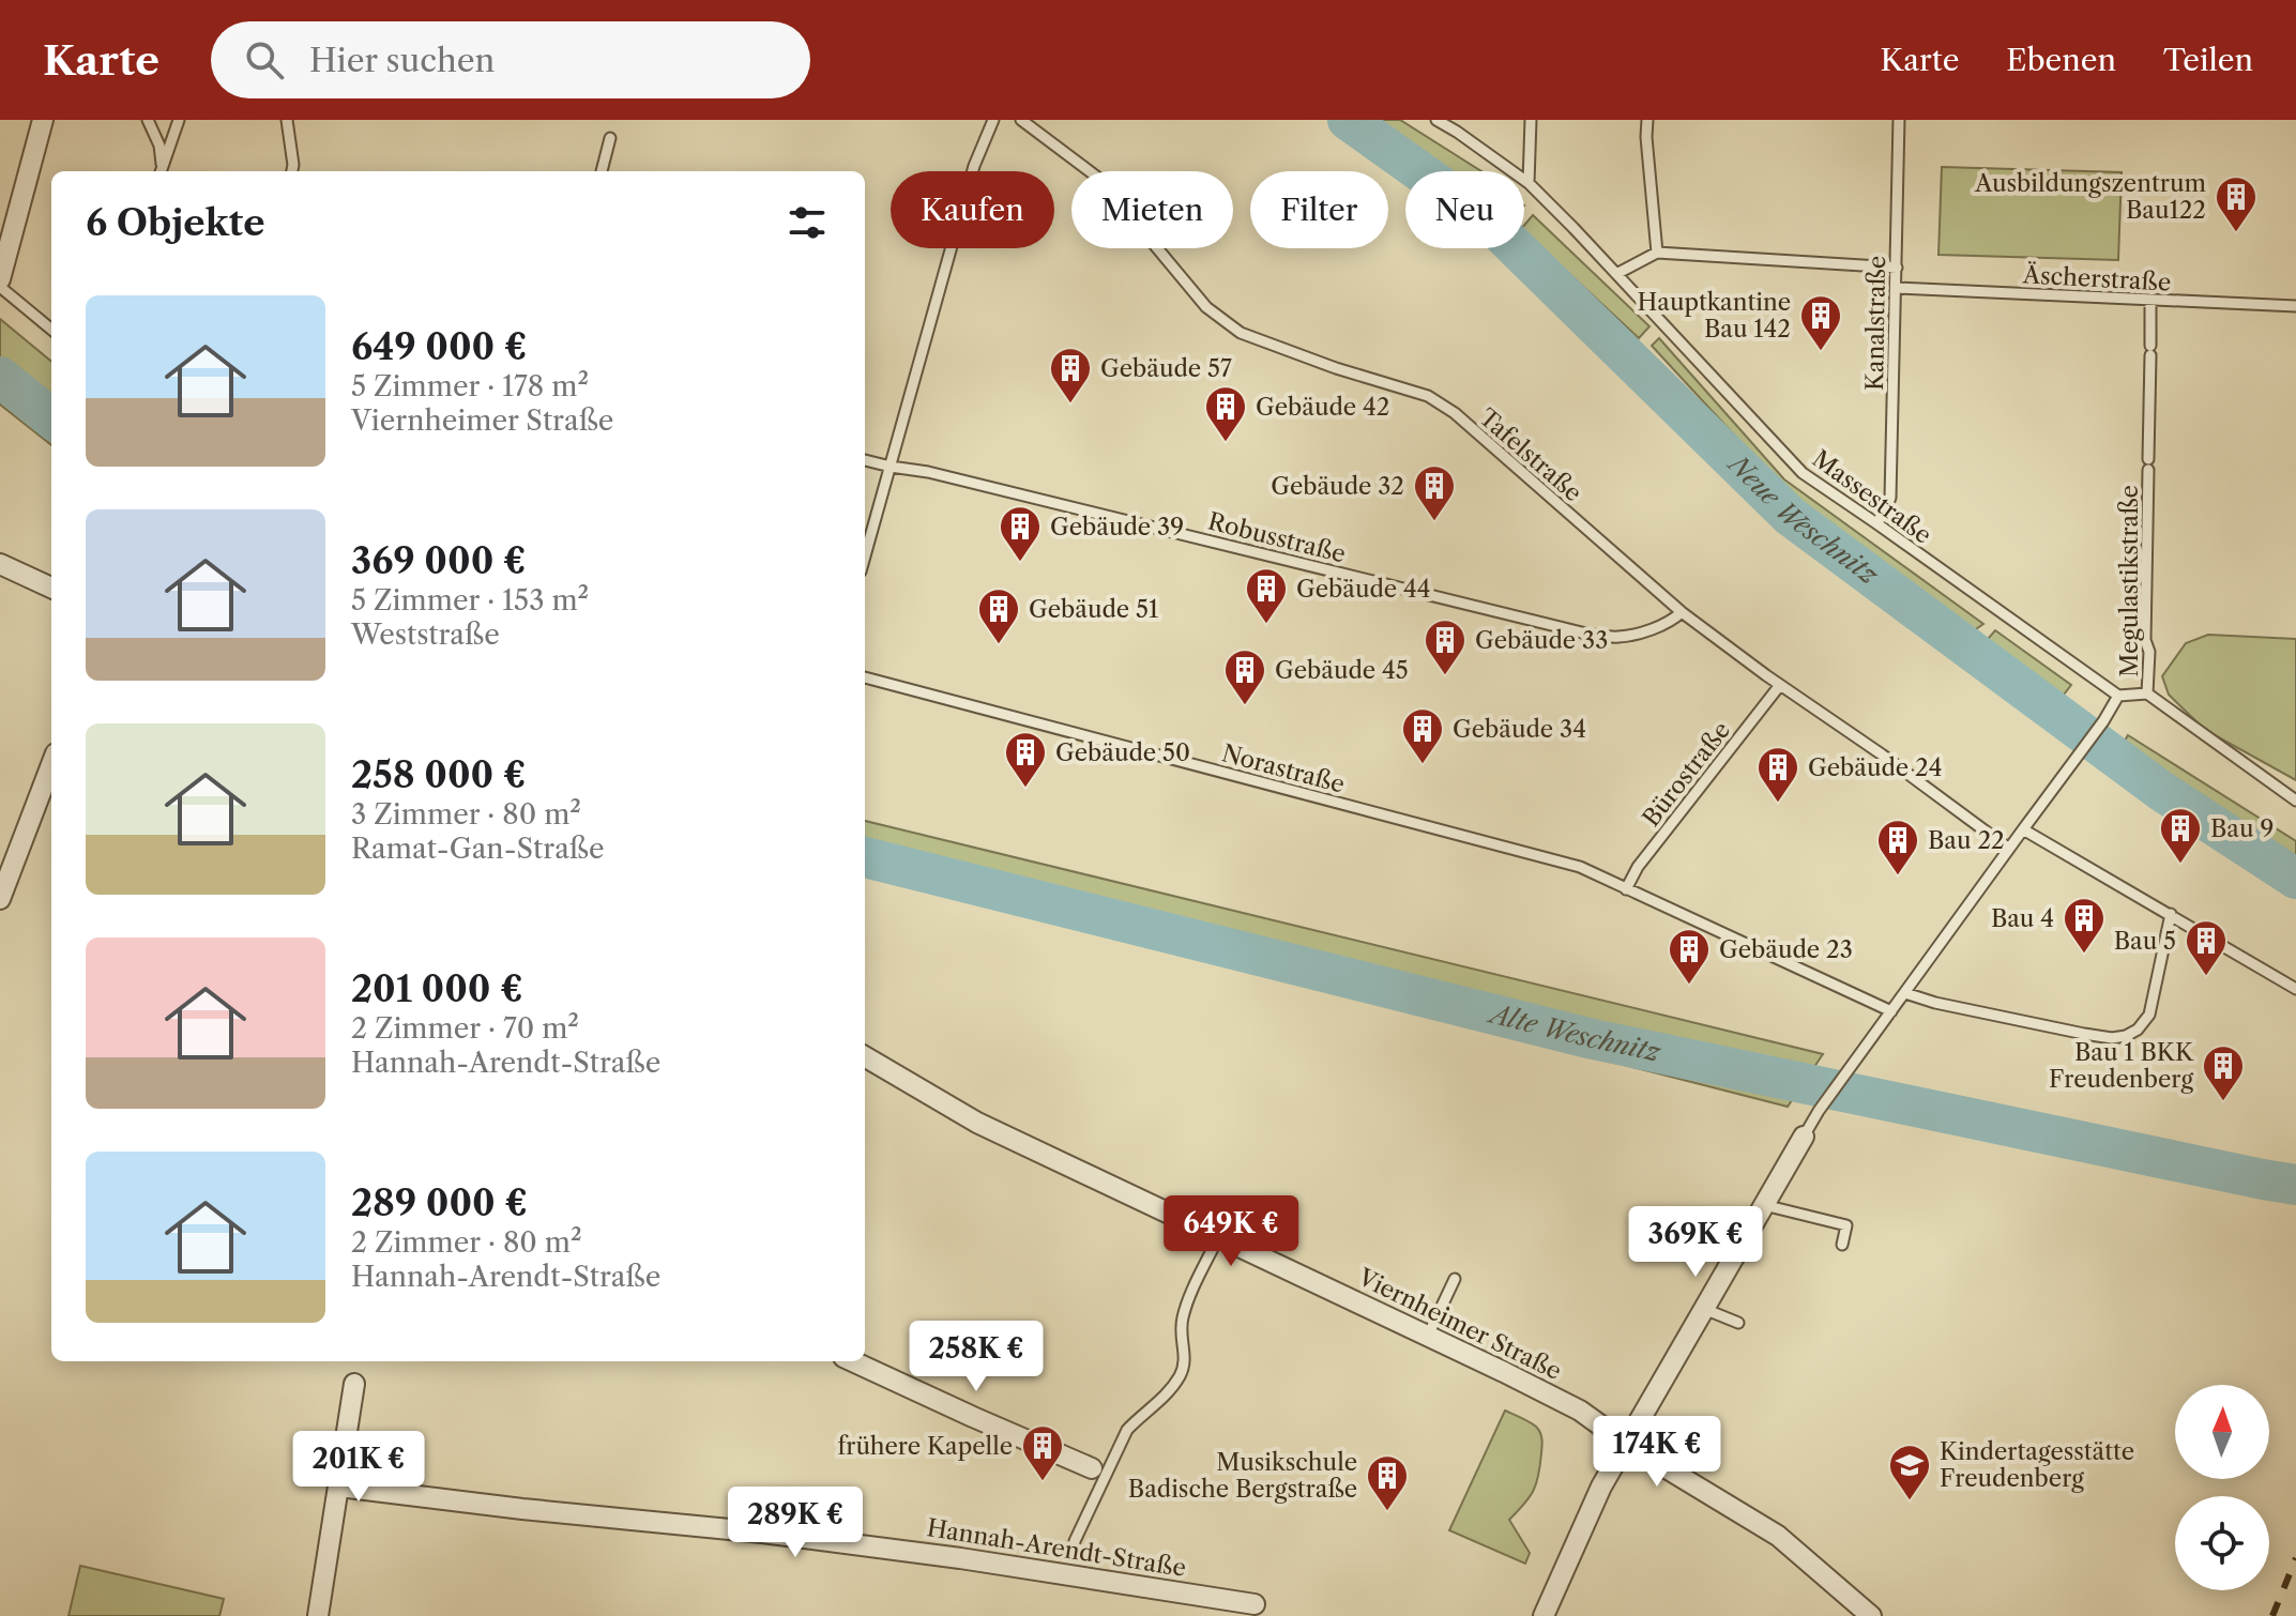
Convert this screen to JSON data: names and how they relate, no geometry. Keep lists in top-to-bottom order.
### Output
{
  "streets": {
    "street": ["Viernheimer Straße", "Hannah-Arendt-Straße"],
    "lane": [
      "Äscherstraße",
      "Kanalstraße",
      "Tafelstraße",
      "Massestraße",
      "Robusstraße",
      "Megulastikstraße",
      "Norastraße",
      "Bürostraße"
    ]
  },
  "crossings": [
    ["Äscherstraße", "Kanalstraße"],
    ["Äscherstraße", "Megulastikstraße"],
    ["Kanalstraße", "Massestraße"],
    ["Tafelstraße", "Robusstraße"],
    ["Tafelstraße", "Bürostraße"],
    ["Norastraße", "Bürostraße"]
  ],
  "water": ["Neue Weschnitz", "Alte Weschnitz"],
  "places": {
    "building": [
      "Ausbildungszentrum Bau122",
      "Hauptkantine Bau 142",
      "Gebäude 57",
      "Gebäude 42",
      "Gebäude 32",
      "Gebäude 39",
      "Gebäude 44",
      "Gebäude 51",
      "Gebäude 33",
      "Gebäude 45",
      "Gebäude 34",
      "Gebäude 50",
      "Gebäude 24",
      "Bau 9",
      "Bau 22",
      "Bau 4",
      "Bau 5",
      "Gebäude 23",
      "Bau 1 BKK Freudenberg",
      "frühere Kapelle",
      "Musikschule Badische Bergstraße"
    ],
    "school or university": ["Kindertagesstätte Freudenberg"]
  },
  "north": "top",
  "page": {
    "header": "Karte",
    "search": "Hier suchen",
    "nav": ["Karte", "Ebenen", "Teilen"],
    "chip": [
      "Kaufen",
      "Mieten",
      "Filter",
      "Neu"
    ],
    "heading": "6 Objekte",
    "list": [
      {
        "name": "649 000 €",
        "note": "5 Zimmer · 178 m² · Viernheimer Straße"
      },
      {
        "name": "369 000 €",
        "note": "5 Zimmer · 153 m² · Weststraße"
      },
      {
        "name": "258 000 €",
        "note": "3 Zimmer · 80 m² · Ramat-Gan-Straße"
      },
      {
        "name": "201 000 €",
        "note": "2 Zimmer · 70 m² · Hannah-Arendt-Straße"
      },
      {
        "name": "289 000 €",
        "note": "2 Zimmer · 80 m² · Hannah-Arendt-Straße"
      }
    ],
    "price": [
      "649K €",
      "369K €",
      "258K €",
      "174K €",
      "201K €",
      "289K €"
    ]
  }
}
